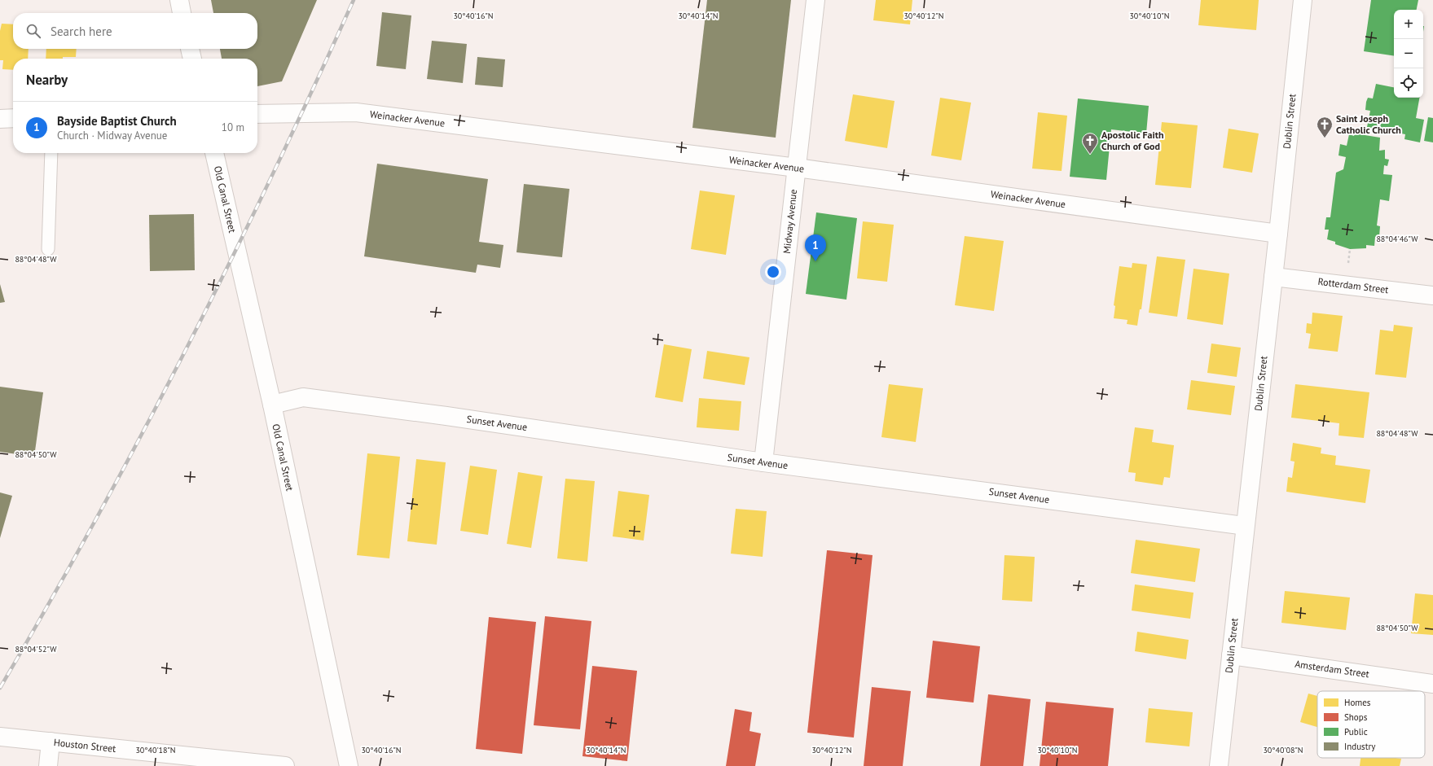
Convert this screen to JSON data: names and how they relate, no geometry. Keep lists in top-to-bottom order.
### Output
{
  "streets": {
    "street": [
      "Weinacker Avenue",
      "Dublin Street",
      "Old Canal Street",
      "Midway Avenue",
      "Rotterdam Street",
      "Sunset Avenue",
      "Amsterdam Street",
      "Houston Street"
    ]
  },
  "crossings": [
    ["Weinacker Avenue", "Dublin Street"],
    ["Weinacker Avenue", "Midway Avenue"],
    ["Dublin Street", "Rotterdam Street"],
    ["Dublin Street", "Sunset Avenue"],
    ["Dublin Street", "Amsterdam Street"],
    ["Old Canal Street", "Sunset Avenue"],
    ["Midway Avenue", "Sunset Avenue"]
  ],
  "places": {
    "church": ["Saint Joseph Catholic Church", "Apostolic Faith Church of God"]
  },
  "legend": [
    "Homes",
    "Shops",
    "Public",
    "Industry"
  ],
  "page": {
    "map_buttons": ["+", "−"],
    "search": "Search here",
    "heading": "Nearby",
    "list": [
      {
        "mark": "1",
        "name": "Bayside Baptist Church",
        "note": "Church · Midway Avenue",
        "value": "10 m"
      }
    ],
    "pins": "1"
  },
  "coordinates": [
    "30°40'16\"N",
    "30°40'14\"N",
    "30°40'12\"N",
    "30°40'10\"N",
    "88°04'46\"W",
    "88°04'48\"W",
    "88°04'50\"W",
    "88°04'52\"W",
    "30°40'18\"N",
    "30°40'08\"N"
  ]
}
